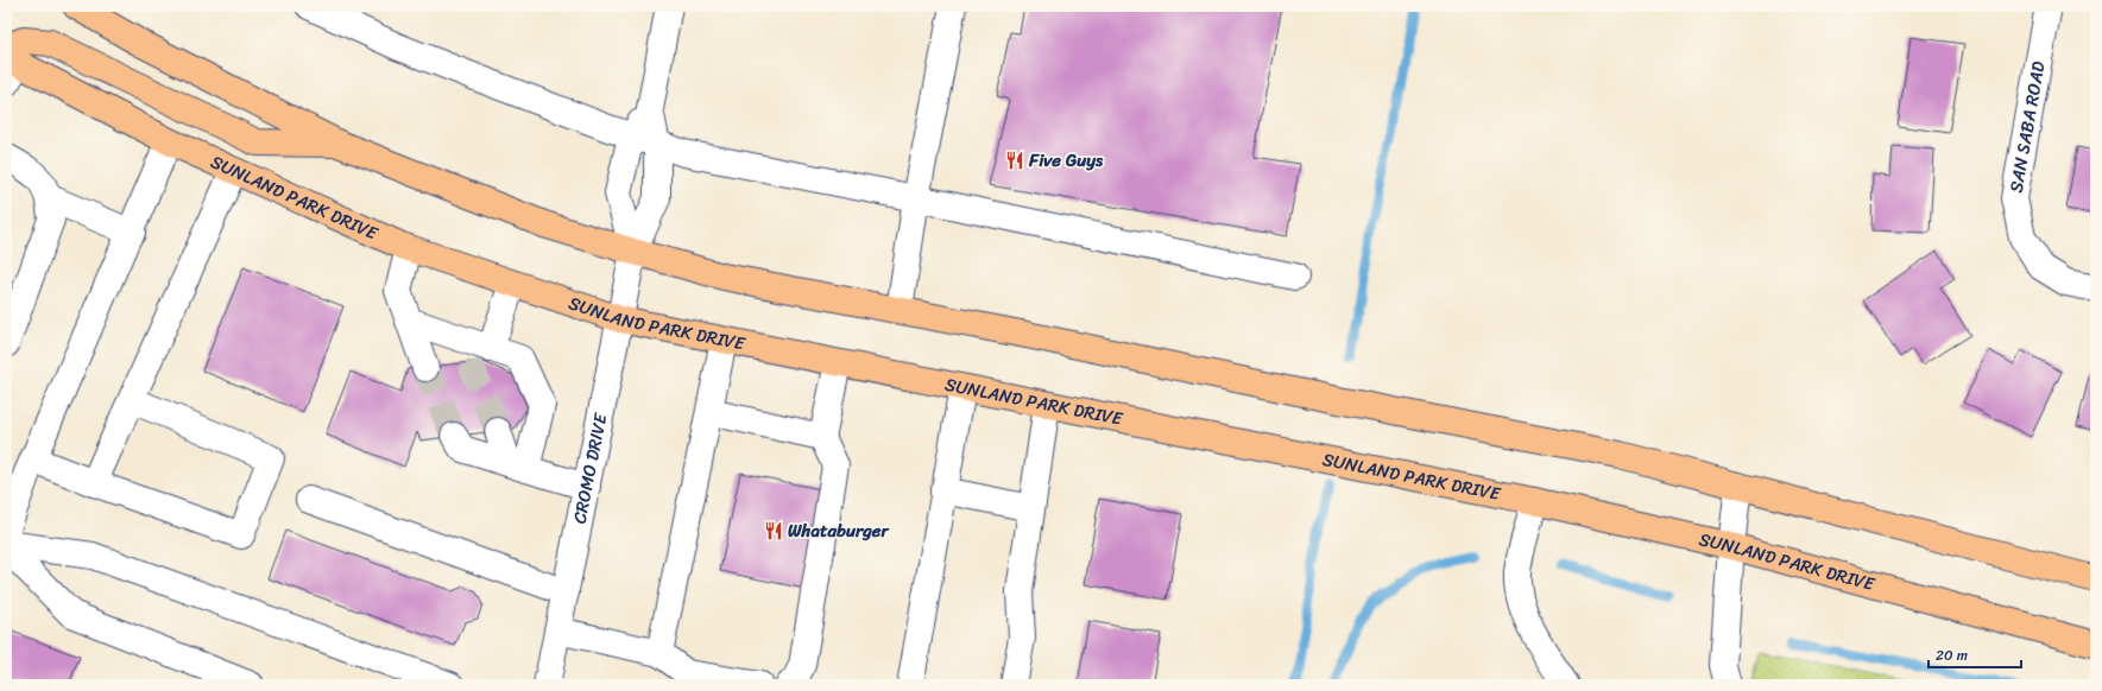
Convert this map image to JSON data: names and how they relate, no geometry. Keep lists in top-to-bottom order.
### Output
{
  "streets": {
    "main road": ["SUNLAND PARK DRIVE"],
    "street": ["SAN SABA ROAD", "CROMO DRIVE"]
  },
  "crossings": [
    ["SUNLAND PARK DRIVE", "CROMO DRIVE"]
  ],
  "places": {
    "restaurant": ["Five Guys", "Whataburger"]
  },
  "scale_bar": "20 m"
}
